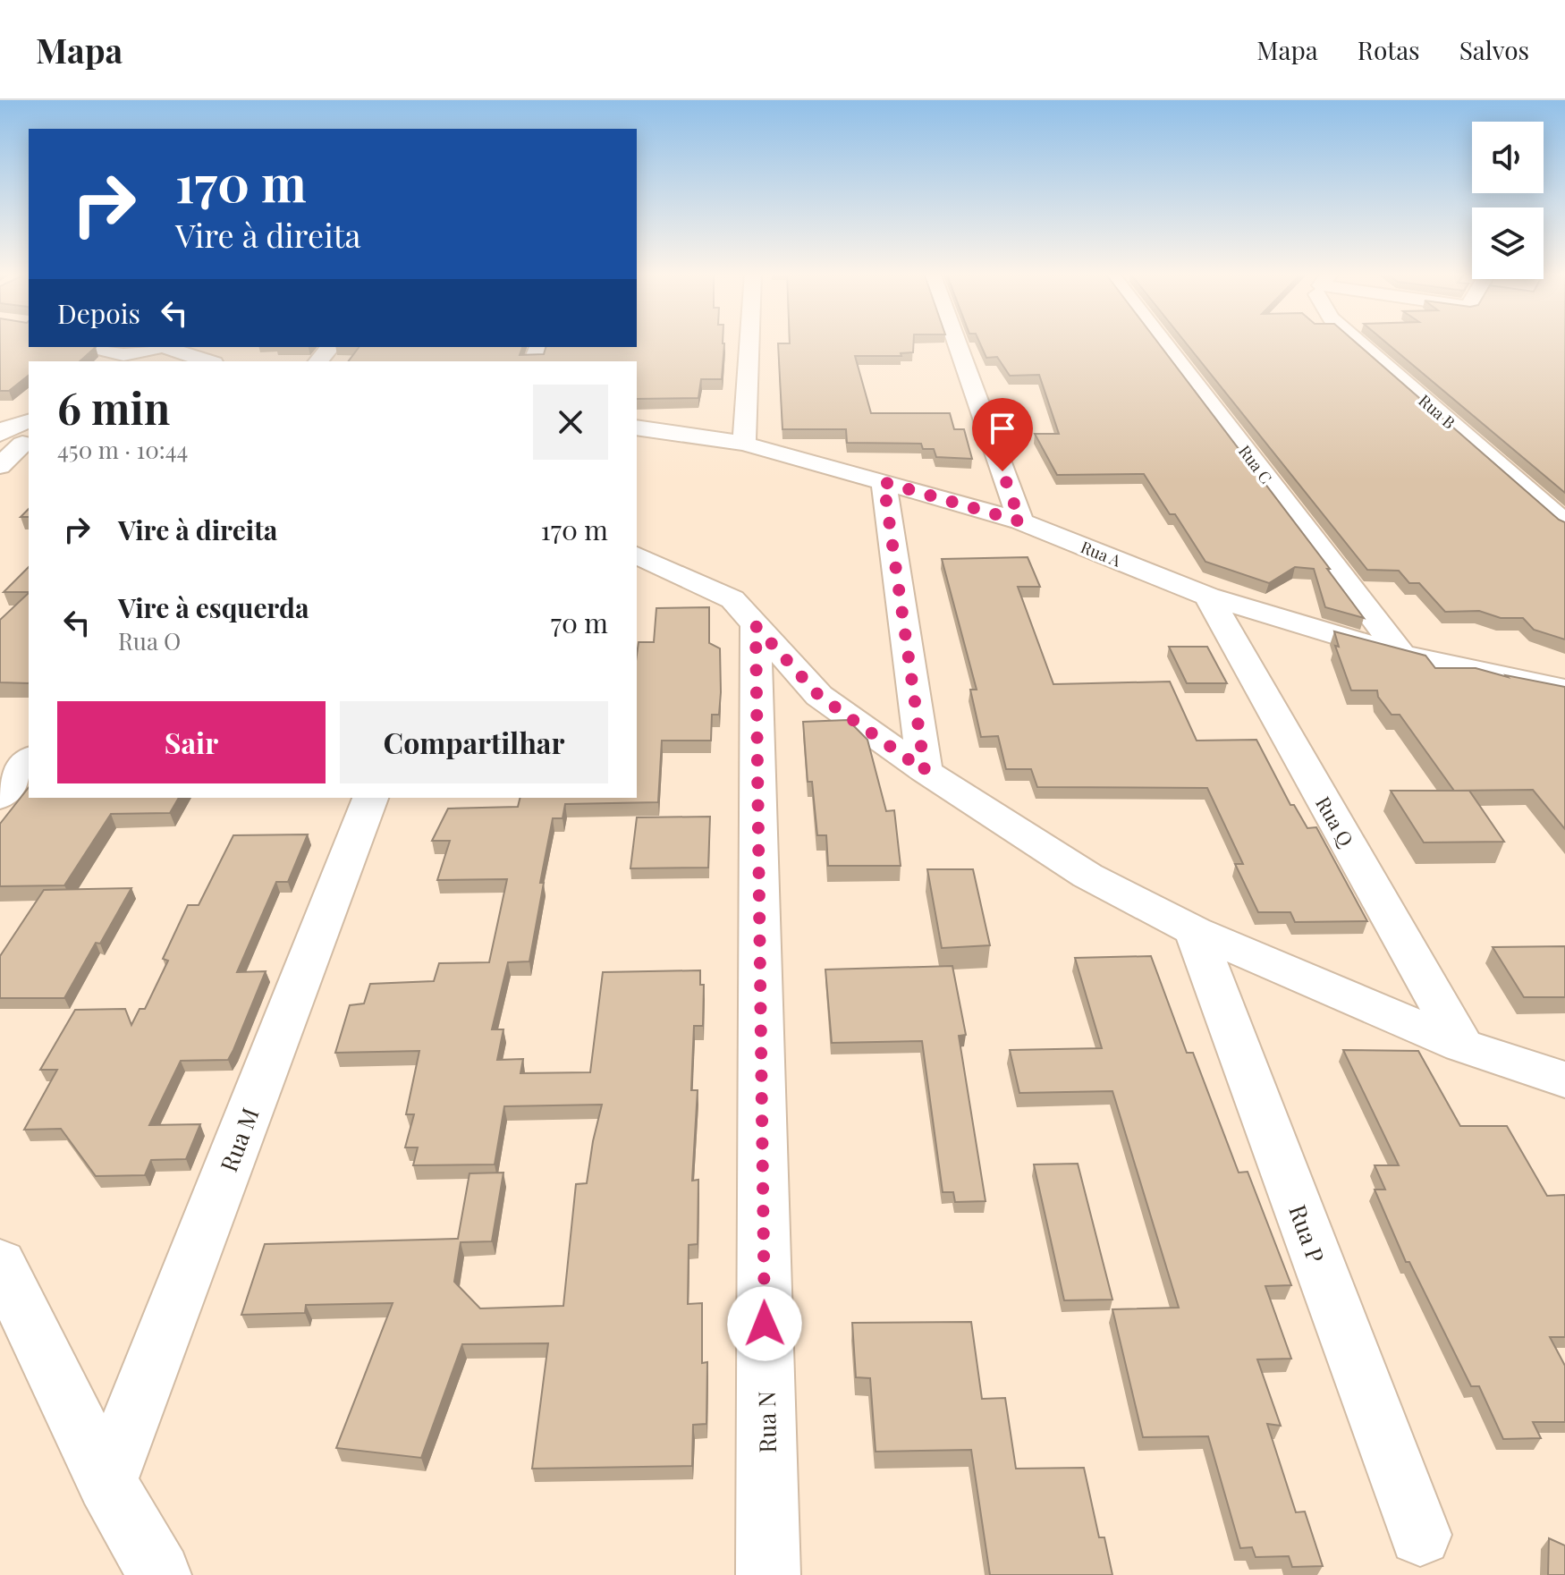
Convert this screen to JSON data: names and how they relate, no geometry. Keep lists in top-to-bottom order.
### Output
{
  "streets": {
    "street": [
      "Rua B",
      "Rua C",
      "Rua A",
      "Rua Q",
      "Rua M",
      "Rua P",
      "Rua N"
    ]
  },
  "crossings": [
    ["Rua C", "Rua A"],
    ["Rua A", "Rua Q"]
  ],
  "page": {
    "header": "Mapa",
    "nav": ["Mapa", "Rotas", "Salvos"],
    "turn": ["170 m", "Vire à direita"],
    "then": "Depois",
    "heading": ["6 min", "450 m · 10:44"],
    "list": [
      {
        "name": "Vire à direita",
        "value": "170 m"
      },
      {
        "name": "Vire à esquerda",
        "note": "Rua O",
        "value": "70 m"
      }
    ],
    "buttons": ["Sair", "Compartilhar"]
  }
}
